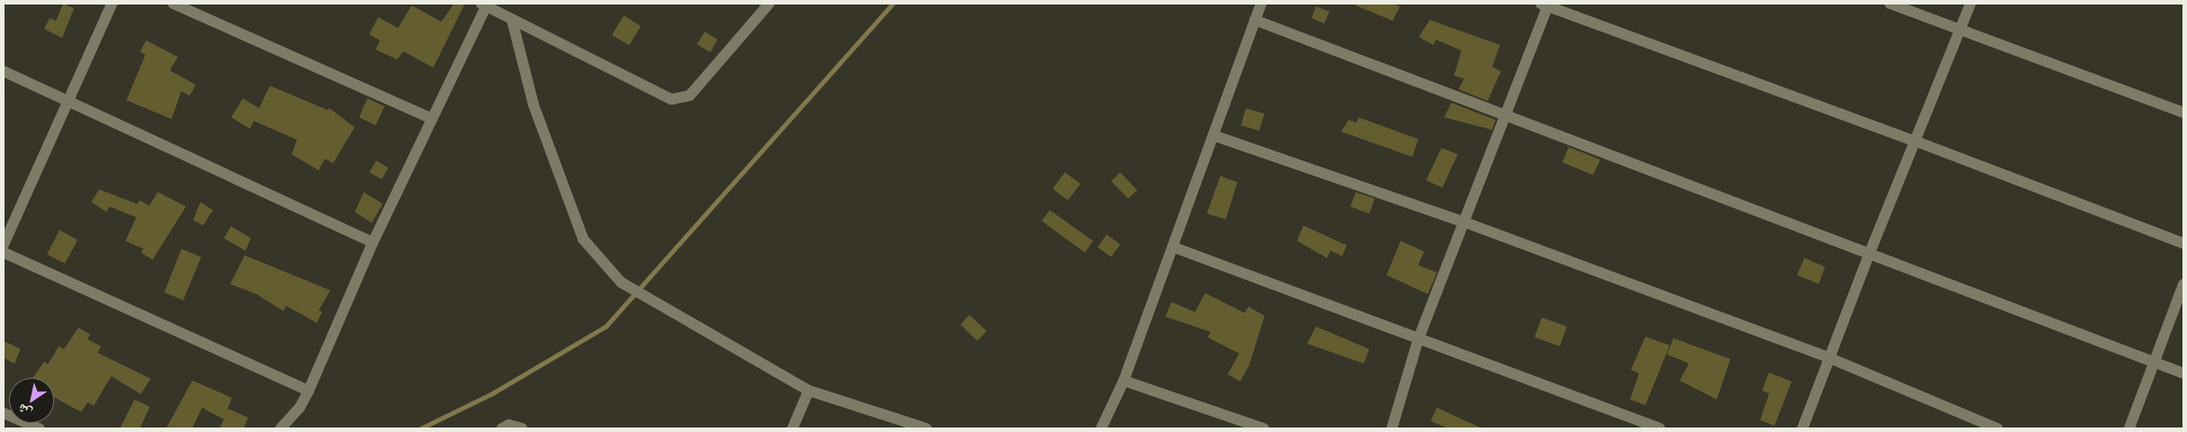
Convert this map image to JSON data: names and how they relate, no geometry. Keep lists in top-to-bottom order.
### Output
{
  "north": "bottom left"
}
